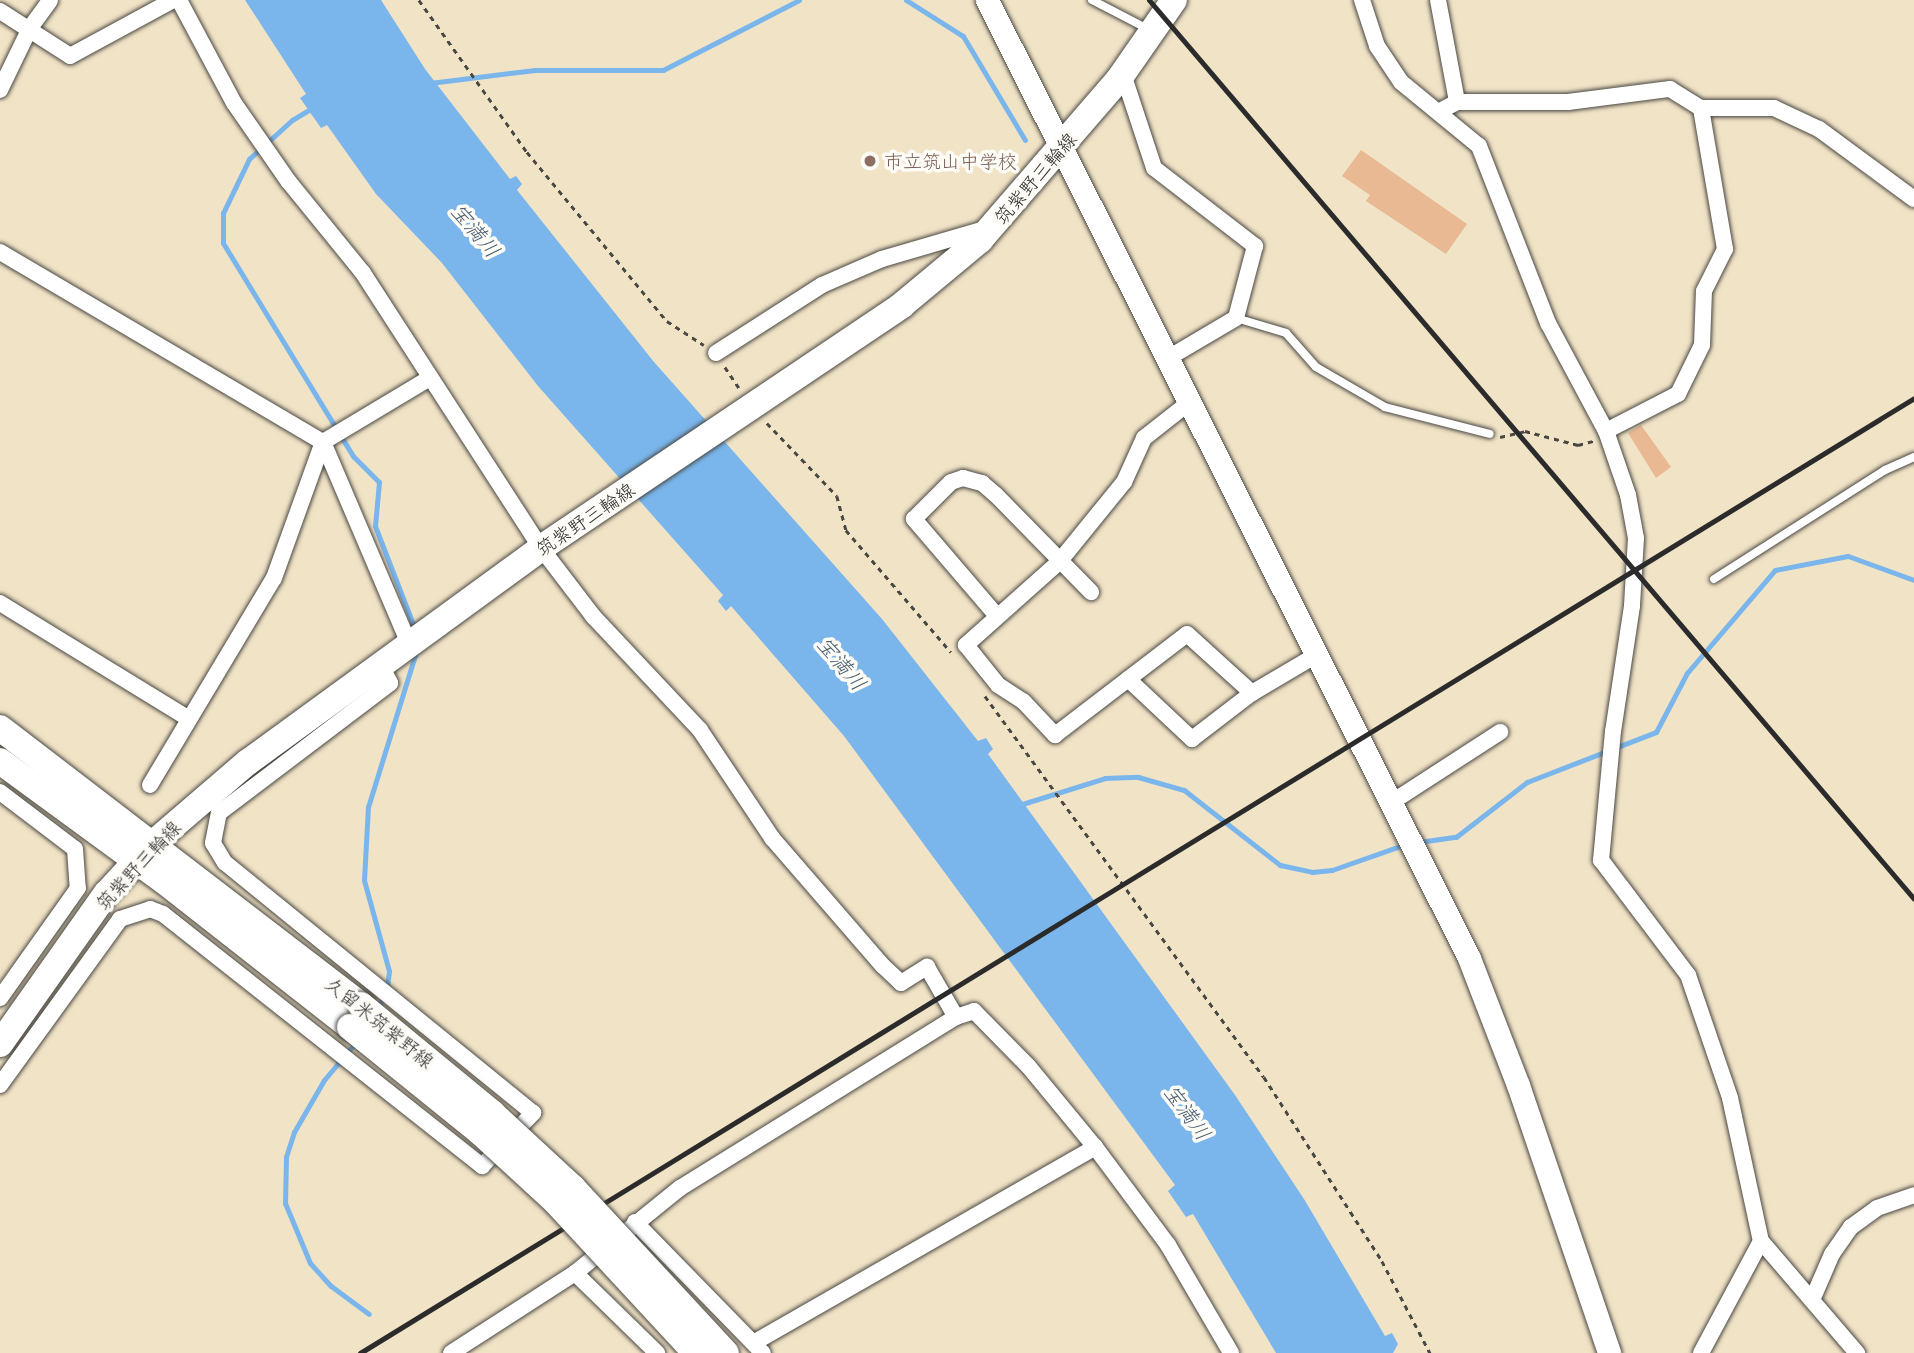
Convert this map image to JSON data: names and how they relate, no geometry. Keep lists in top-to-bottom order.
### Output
{
  "streets": {
    "main road": ["筑紫野三輪線", "久留米筑紫野線"]
  },
  "crossings": [
    ["筑紫野三輪線", "久留米筑紫野線"]
  ],
  "water": ["宝満川"],
  "places": ["市立筑山中学校"]
}
